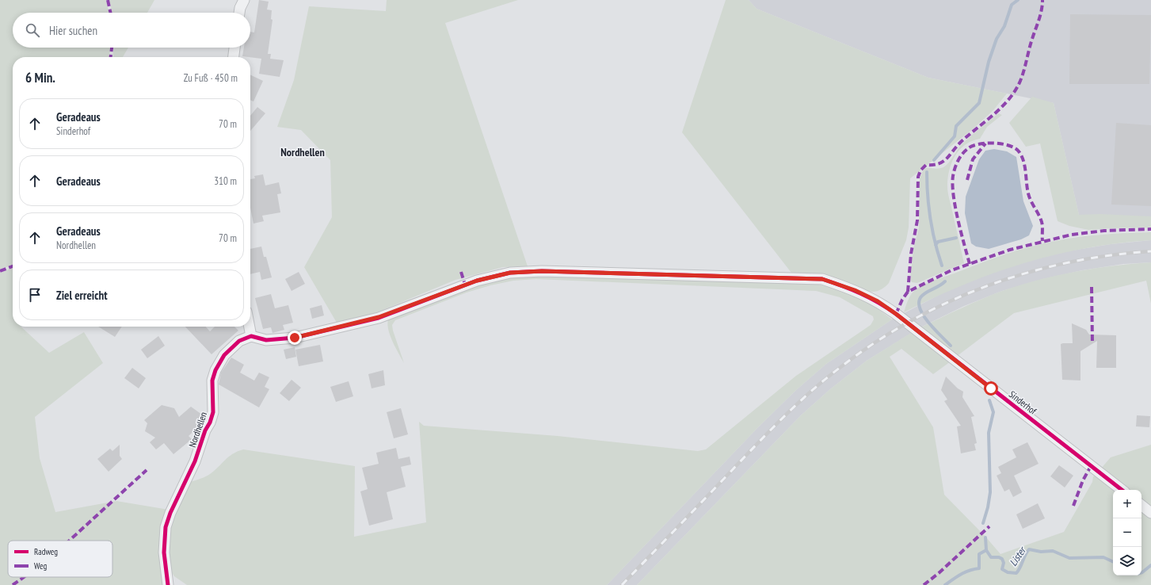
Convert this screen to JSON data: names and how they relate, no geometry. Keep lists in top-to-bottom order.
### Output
{
  "streets": {
    "street": ["Sinderhof", "Nordhellen"]
  },
  "crossings": [
    ["Sinderhof", "Nordhellen"]
  ],
  "districts": ["Nordhellen"],
  "water": ["Lister"],
  "legend": ["Radweg", "Weg"],
  "page": {
    "search": "Hier suchen",
    "heading": ["6 Min.", "Zu Fuß · 450 m"],
    "list": [
      ["Geradeaus", "Sinderhof", "70 m"],
      ["Geradeaus", "310 m"],
      ["Geradeaus", "Nordhellen", "70 m"],
      "Ziel erreicht"
    ],
    "map_buttons": ["+", "−"]
  }
}
